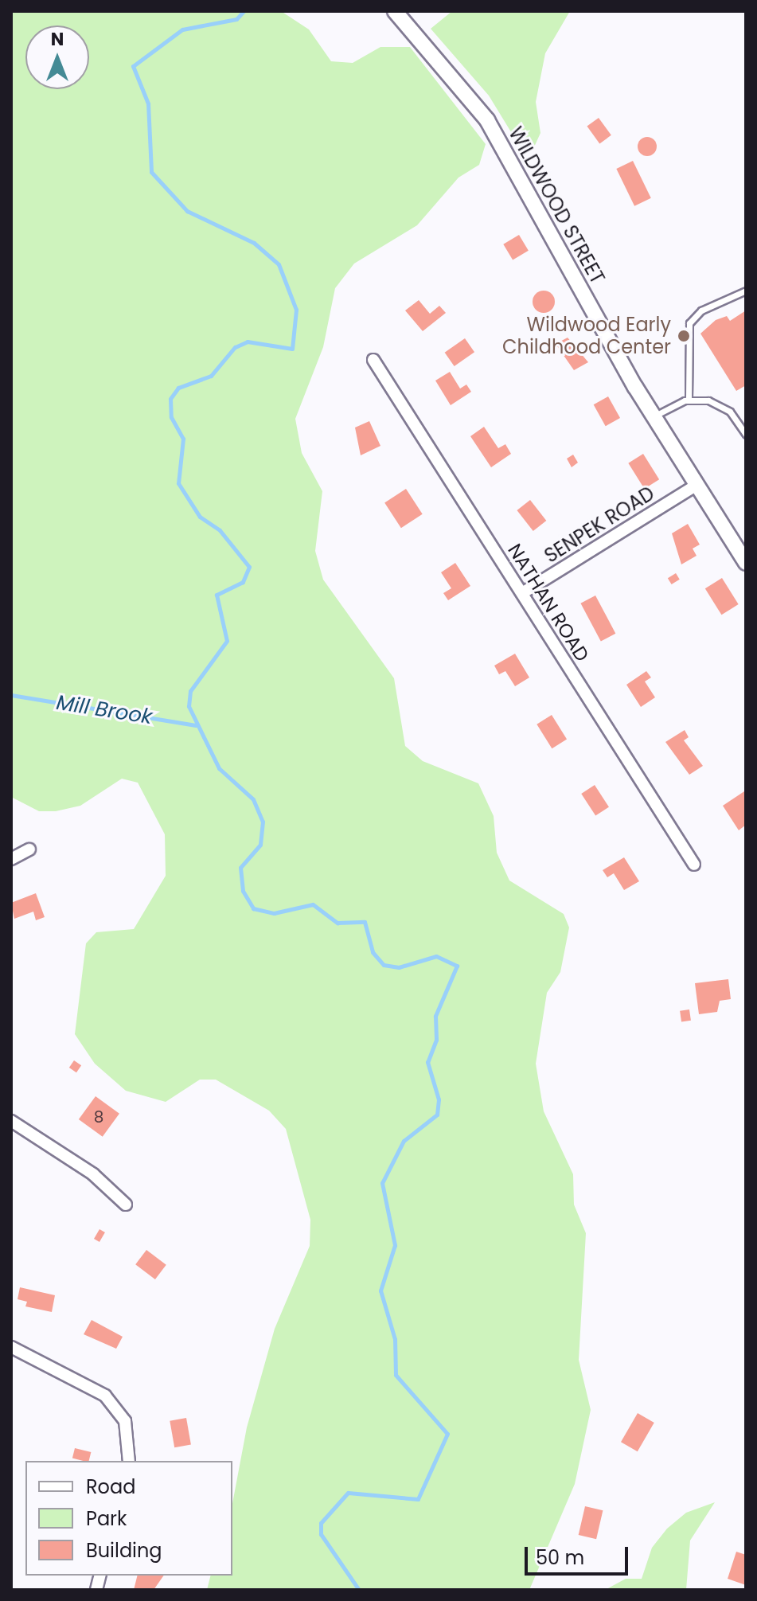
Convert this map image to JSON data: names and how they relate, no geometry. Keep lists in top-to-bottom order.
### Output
{
  "streets": {
    "street": ["WILDWOOD STREET", "SENPEK ROAD", "NATHAN ROAD"]
  },
  "crossings": [
    ["WILDWOOD STREET", "SENPEK ROAD"],
    ["SENPEK ROAD", "NATHAN ROAD"]
  ],
  "water": ["Mill Brook"],
  "places": ["Wildwood Early Childhood Center"],
  "house_numbers": ["8"],
  "legend": ["Road", "Park", "Building"],
  "scale_bar": "50 m",
  "north": "top"
}
